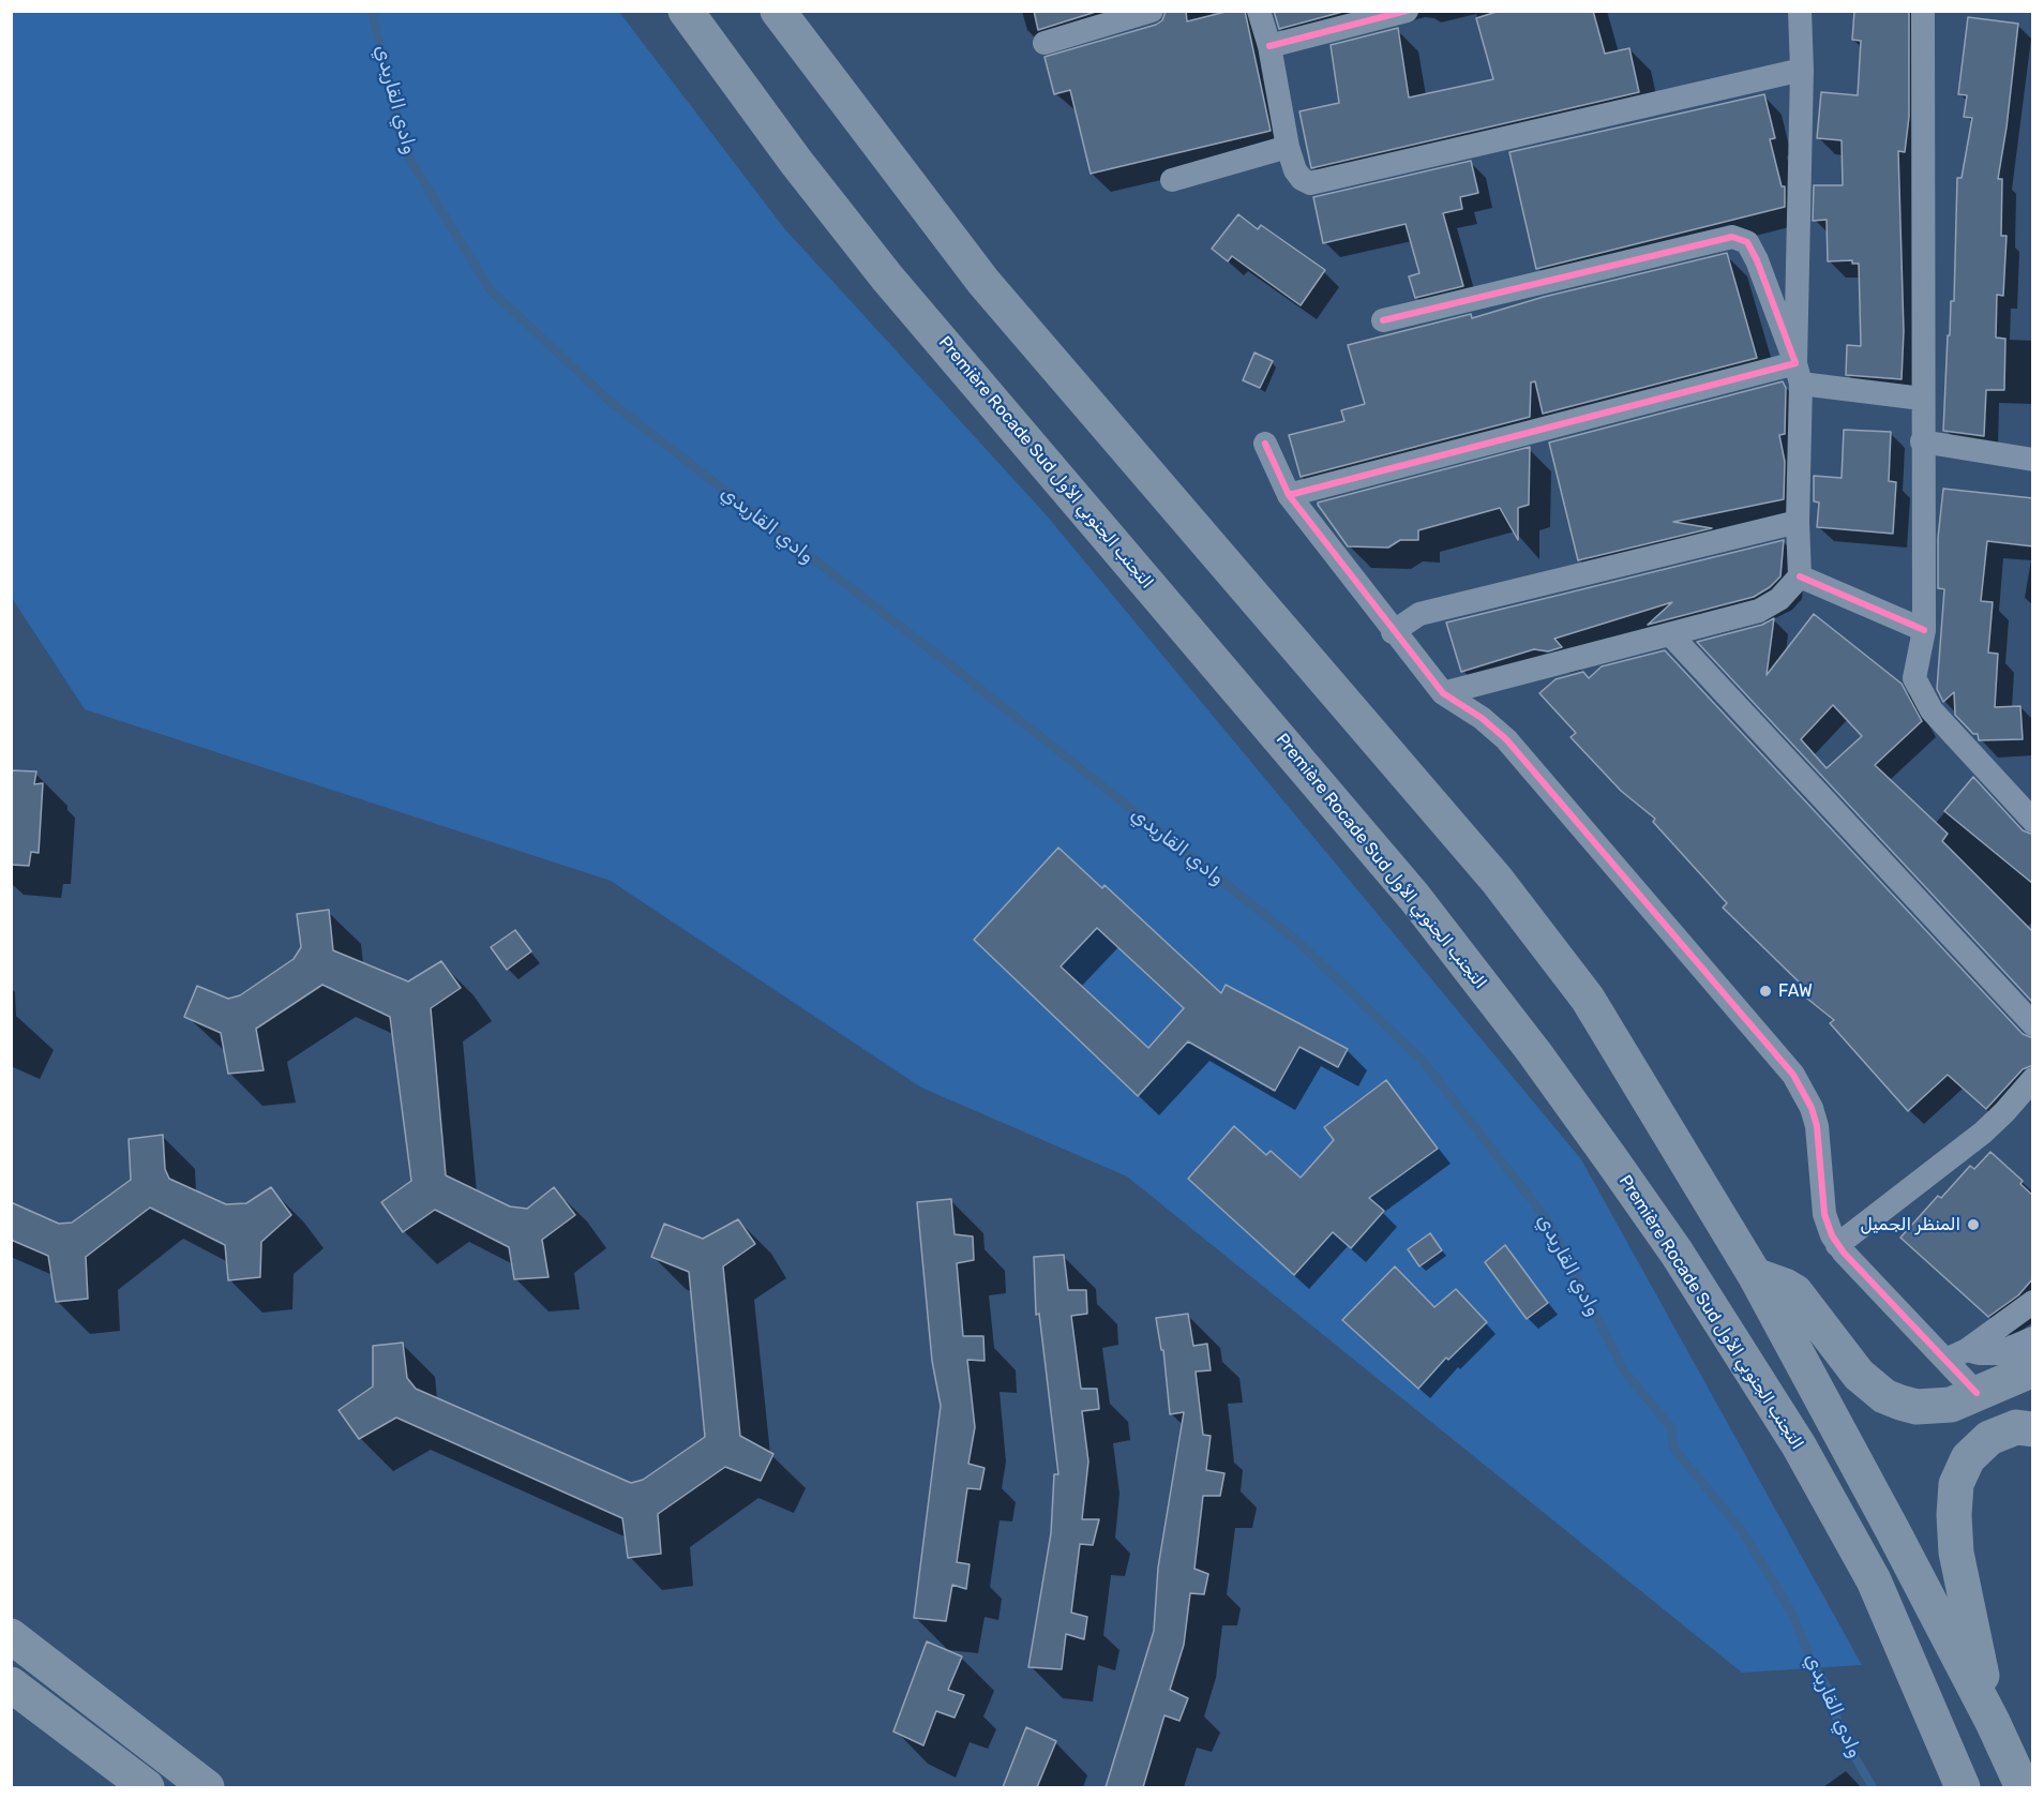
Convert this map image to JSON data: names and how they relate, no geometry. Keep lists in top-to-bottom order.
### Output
{
  "streets": {
    "highway": ["Première Rocade Sud التجنب الجنوبي الأول"]
  },
  "water": ["وادي القاريدي"],
  "places": ["FAW", "المنظر الجميل"]
}
